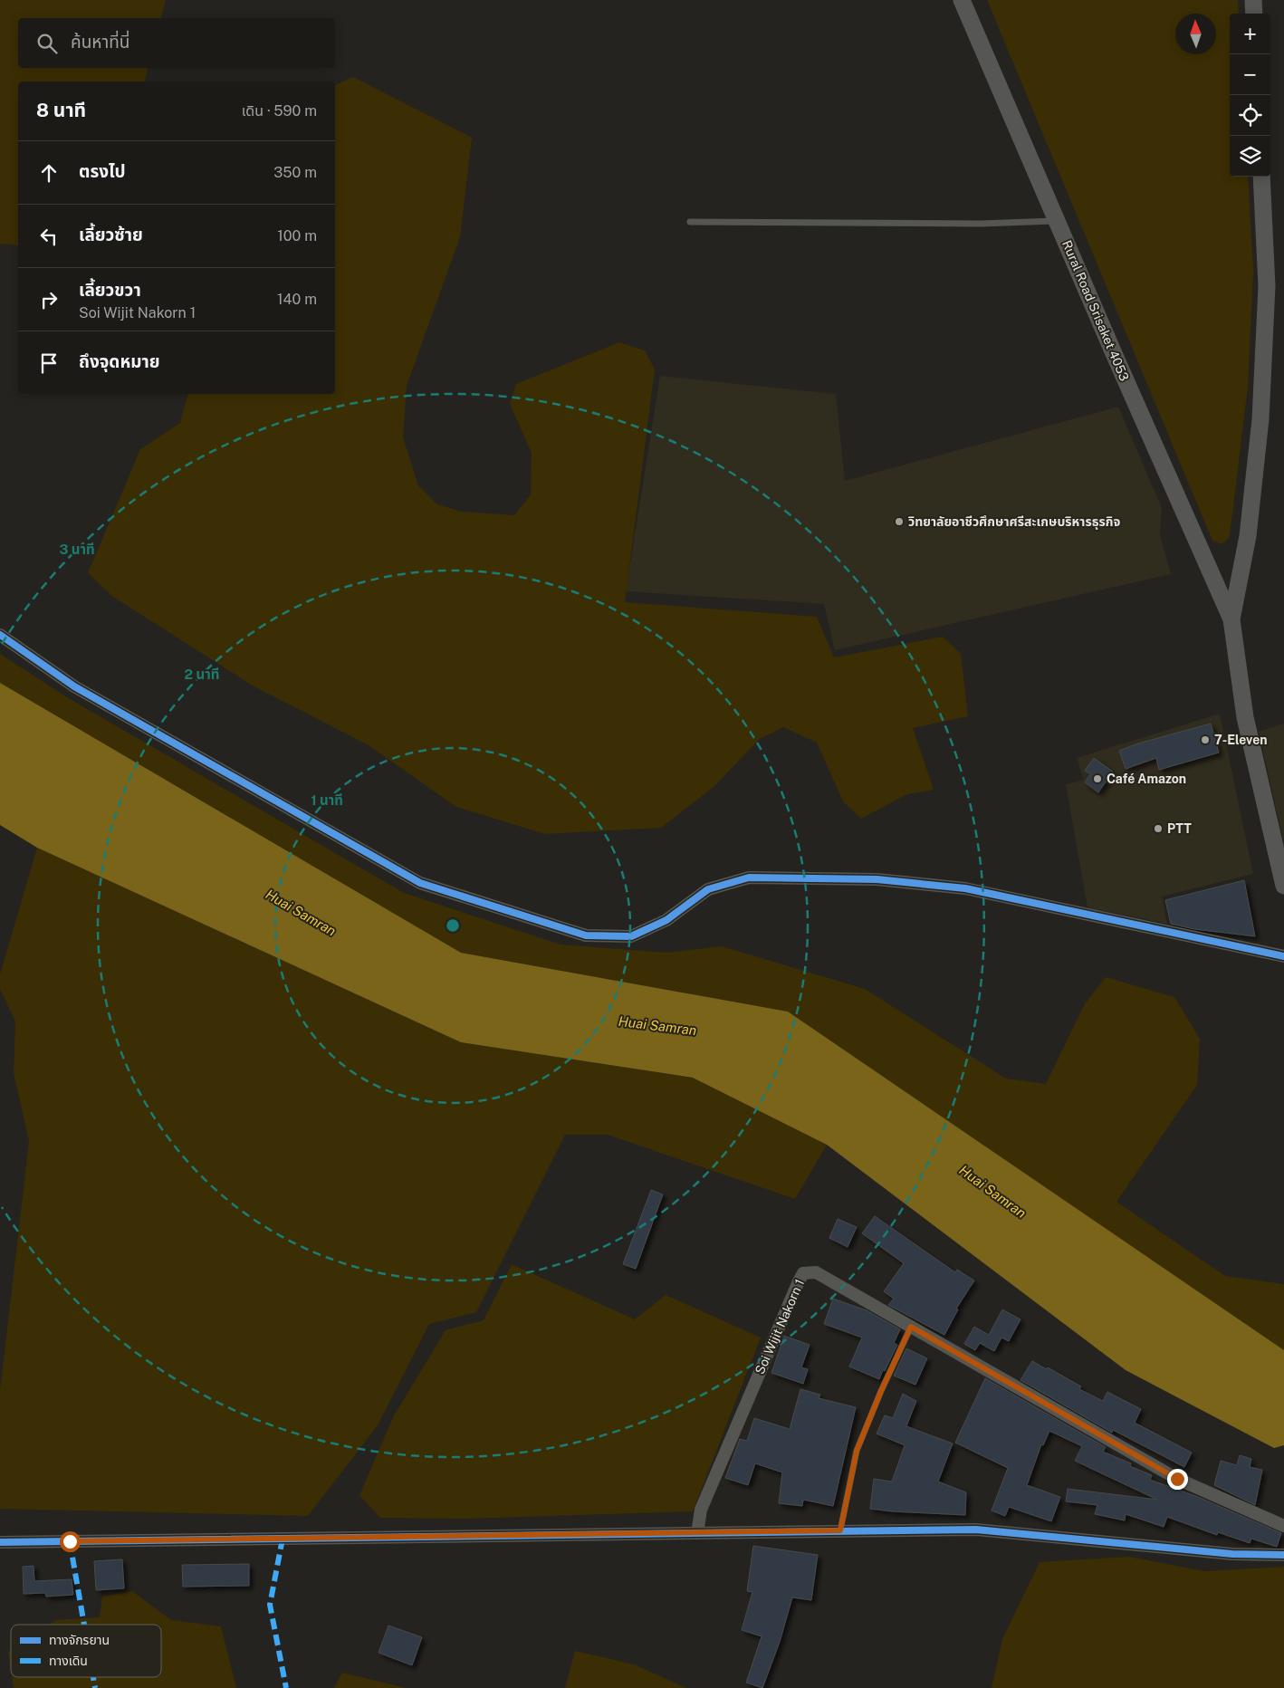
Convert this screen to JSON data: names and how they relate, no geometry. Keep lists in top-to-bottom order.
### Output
{
  "streets": {
    "street": ["Rural Road Srisaket 4053", "Soi Wijit Nakorn 1"]
  },
  "water": ["Huai Samran"],
  "places": [
    "วิทยาลัยอาชีวศึกษาศรีสะเกษบริหารธุรกิจ",
    "7-Eleven",
    "Café Amazon",
    "PTT"
  ],
  "legend": ["ทางจักรยาน", "ทางเดิน"],
  "north": "top",
  "page": {
    "map_buttons": ["+", "−"],
    "search": "ค้นหาที่นี่",
    "heading": ["8 นาที", "เดิน · 590 m"],
    "list": [
      ["ตรงไป", "350 m"],
      ["เลี้ยวซ้าย", "100 m"],
      ["เลี้ยวขวา", "Soi Wijit Nakorn 1", "140 m"],
      "ถึงจุดหมาย"
    ]
  },
  "rings": ["3 นาที", "2 นาที", "1 นาที"]
}
